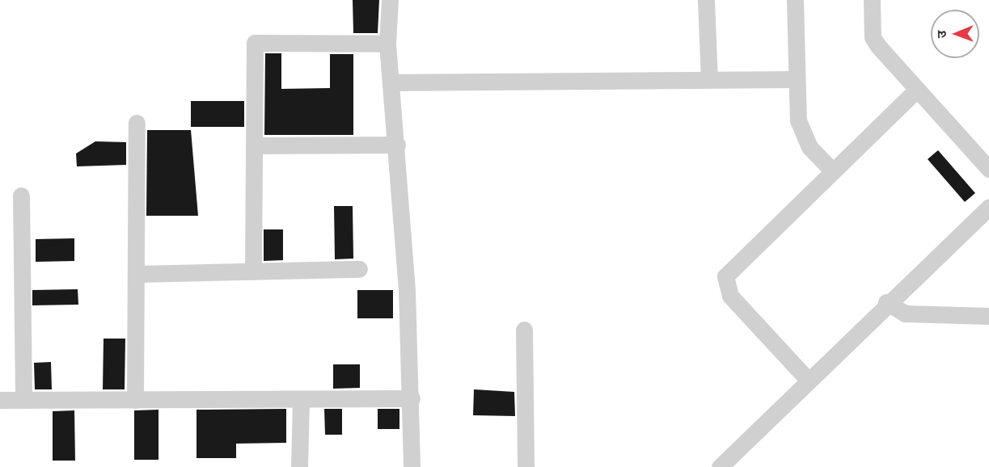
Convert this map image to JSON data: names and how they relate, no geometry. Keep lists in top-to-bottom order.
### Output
{
  "north": "left"
}
